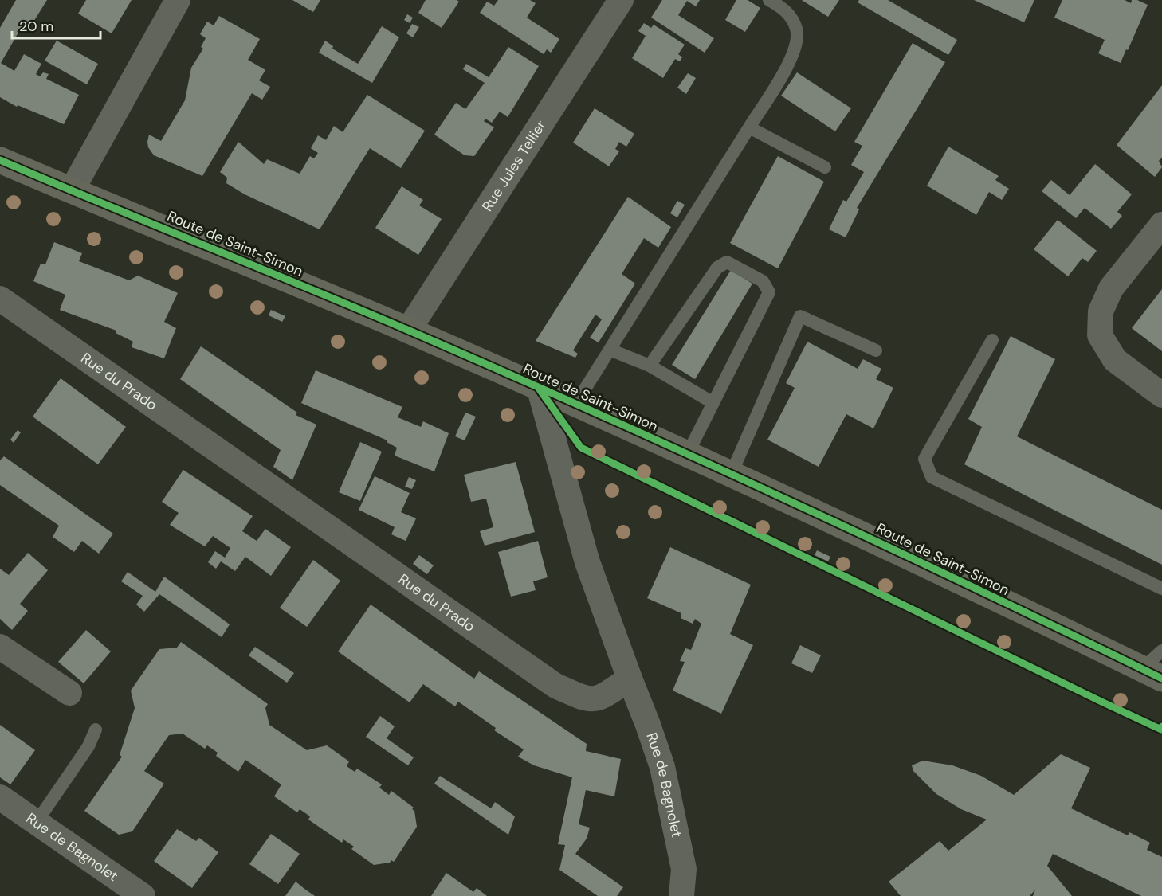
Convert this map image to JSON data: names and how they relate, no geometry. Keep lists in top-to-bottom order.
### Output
{
  "streets": {
    "main road": ["Route de Saint-Simon"],
    "street": ["Rue Jules Tellier", "Rue du Prado", "Rue de Bagnolet"]
  },
  "crossings": [
    ["Rue Jules Tellier", "Route de Saint-Simon"],
    ["Rue du Prado", "Rue de Bagnolet"]
  ],
  "scale_bar": "20 m"
}
